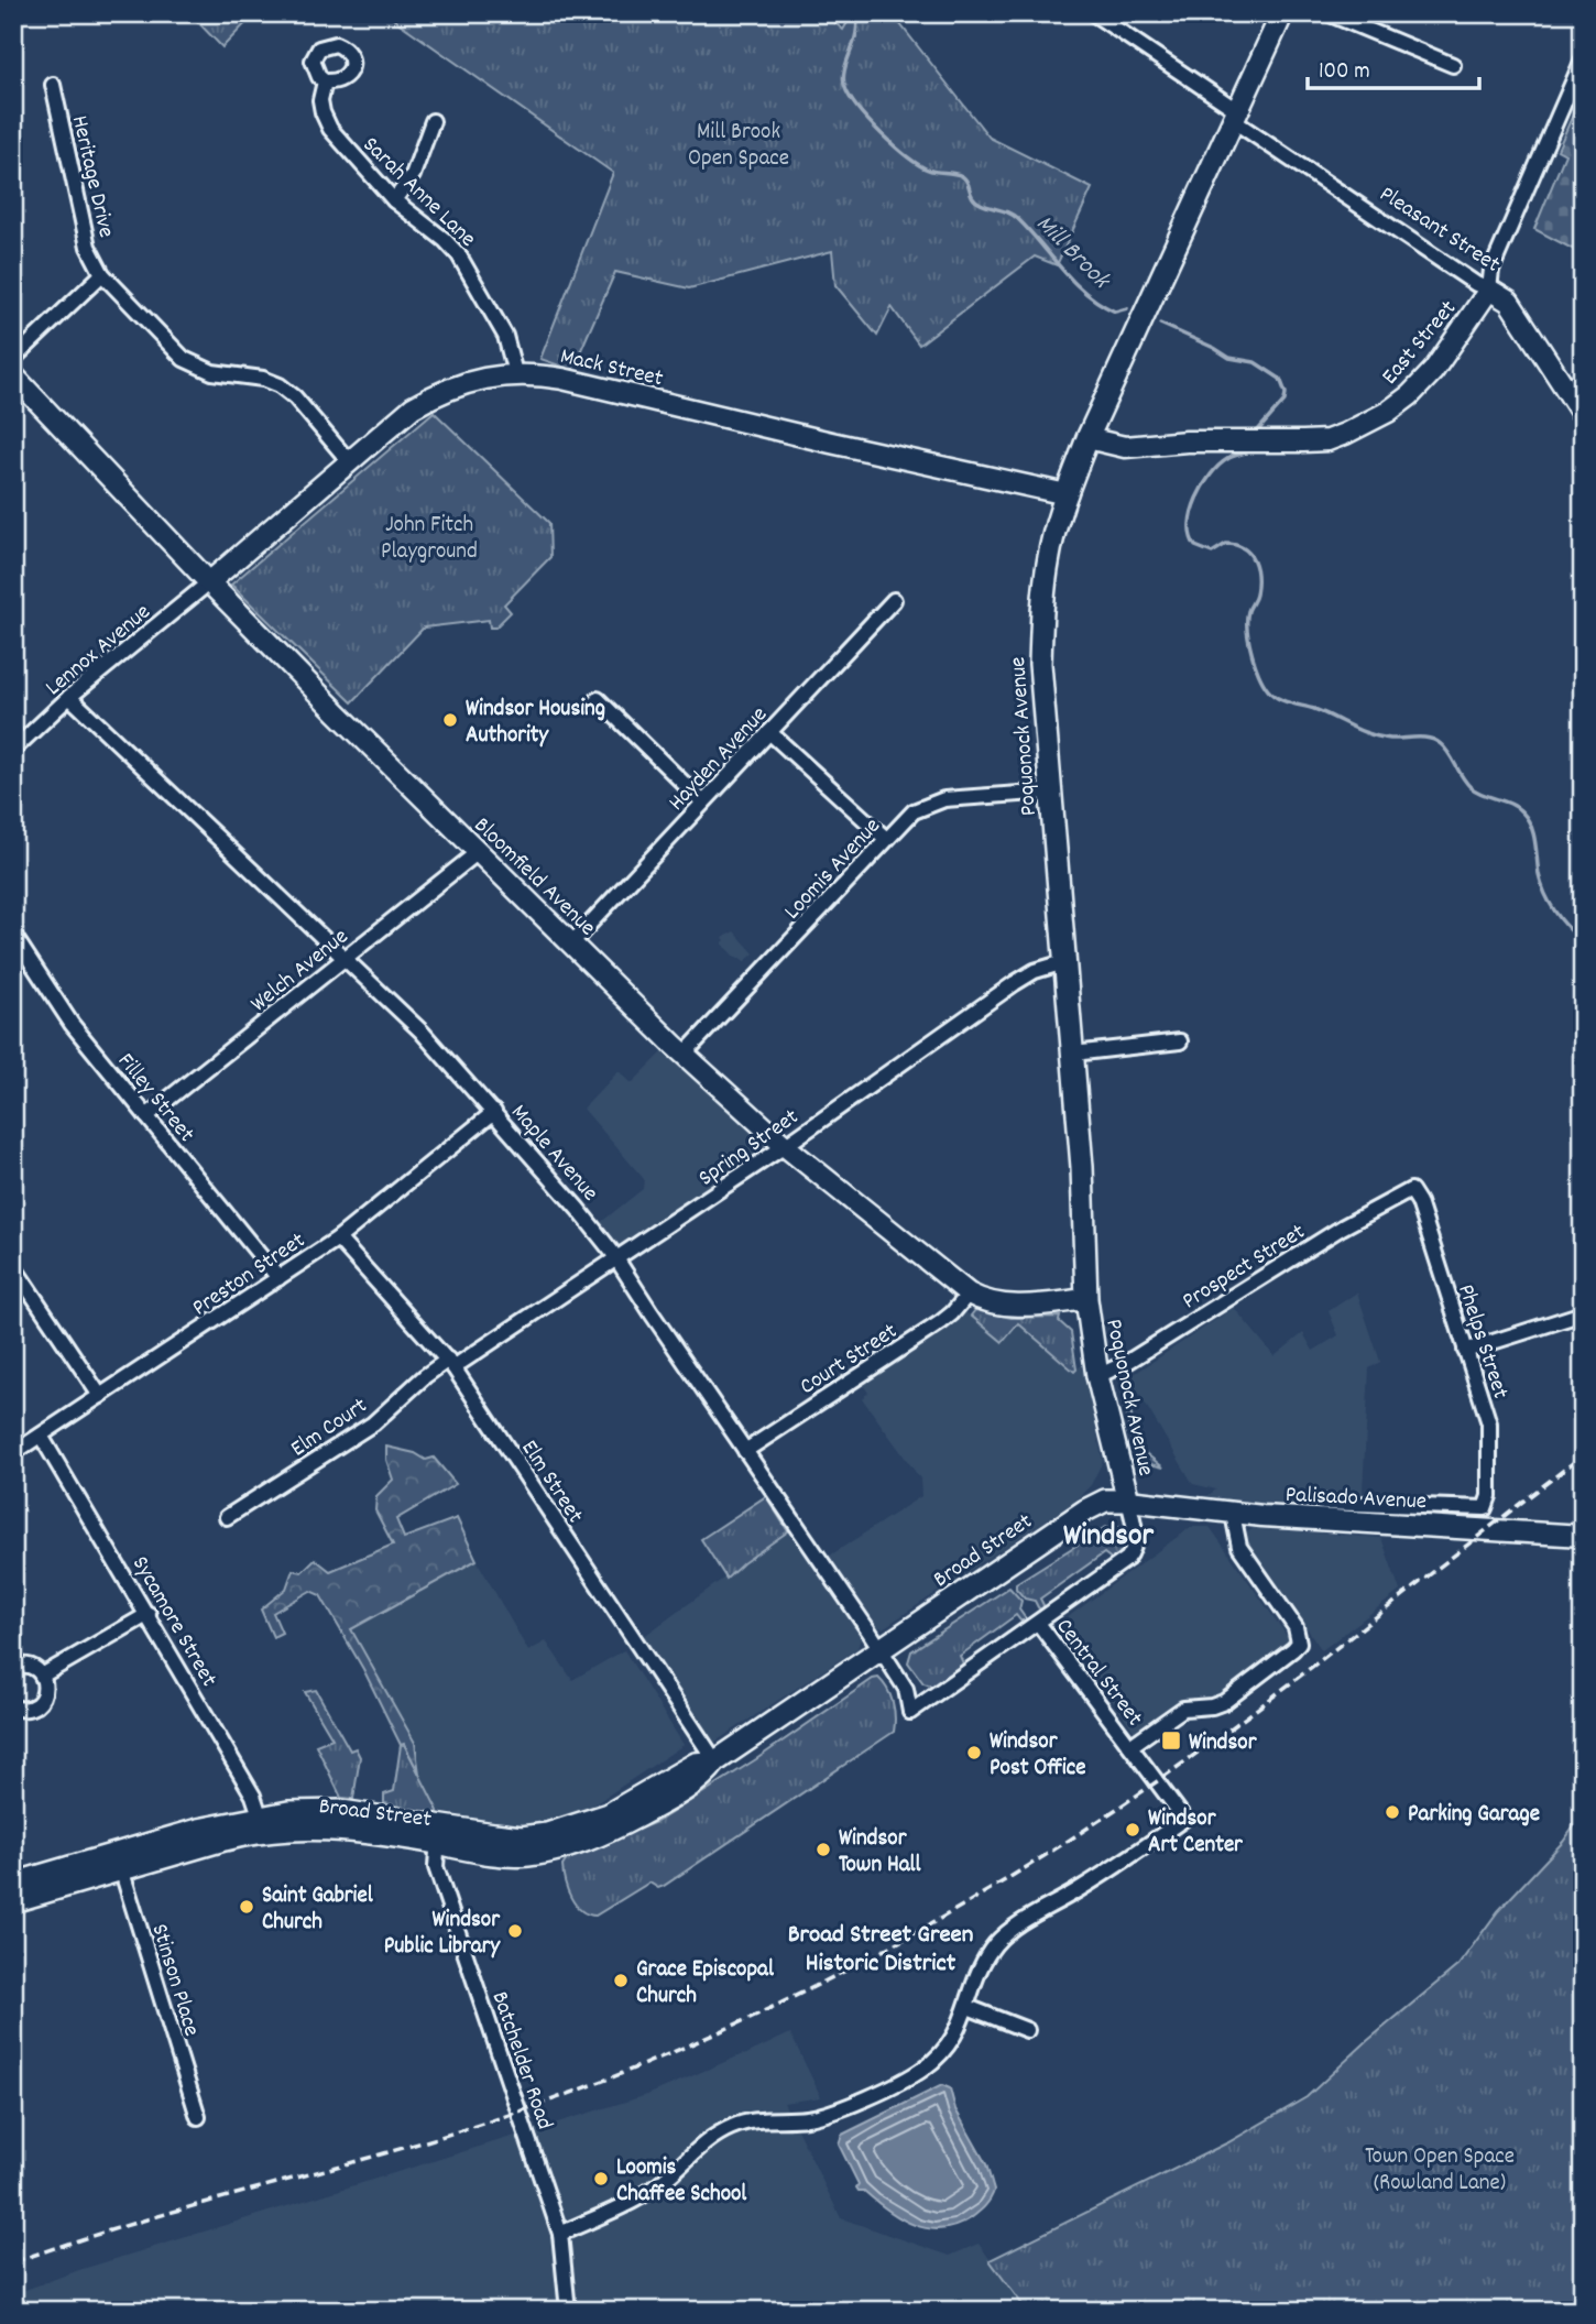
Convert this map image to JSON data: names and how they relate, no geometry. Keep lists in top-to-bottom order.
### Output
{
  "streets": {
    "main road": [
      "Pleasant Street",
      "East Street",
      "Mack Street",
      "Poquonock Avenue",
      "Bloomfield Avenue",
      "Palisado Avenue",
      "Broad Street"
    ],
    "street": [
      "Heritage Drive",
      "Sarah Anne Lane",
      "Lennox Avenue",
      "Hayden Avenue",
      "Loomis Avenue",
      "Welch Avenue",
      "Filley Street",
      "Spring Street",
      "Maple Avenue",
      "Prospect Street",
      "Preston Street",
      "Phelps Street",
      "Court Street",
      "Elm Court",
      "Elm Street",
      "Sycamore Street",
      "Central Street",
      "Stinson Place",
      "Batchelder Road"
    ]
  },
  "crossings": [
    ["Heritage Drive", "Mack Street"],
    ["Sarah Anne Lane", "Mack Street"],
    ["Pleasant Street", "East Street"],
    ["Pleasant Street", "Poquonock Avenue"],
    ["East Street", "Poquonock Avenue"],
    ["Mack Street", "Lennox Avenue"],
    ["Mack Street", "Poquonock Avenue"],
    ["Mack Street", "Bloomfield Avenue"],
    ["Lennox Avenue", "Bloomfield Avenue"],
    ["Lennox Avenue", "Maple Avenue"],
    ["Poquonock Avenue", "Loomis Avenue"],
    ["Poquonock Avenue", "Bloomfield Avenue"],
    ["Poquonock Avenue", "Spring Street"],
    ["Poquonock Avenue", "Prospect Street"],
    ["Poquonock Avenue", "Palisado Avenue"],
    ["Poquonock Avenue", "Broad Street"],
    ["Hayden Avenue", "Bloomfield Avenue"],
    ["Loomis Avenue", "Bloomfield Avenue"],
    ["Bloomfield Avenue", "Welch Avenue"],
    ["Bloomfield Avenue", "Spring Street"],
    ["Bloomfield Avenue", "Court Street"],
    ["Welch Avenue", "Filley Street"],
    ["Welch Avenue", "Maple Avenue"],
    ["Filley Street", "Preston Street"],
    ["Spring Street", "Maple Avenue"],
    ["Spring Street", "Elm Court"],
    ["Spring Street", "Elm Street"],
    ["Maple Avenue", "Preston Street"],
    ["Maple Avenue", "Court Street"],
    ["Maple Avenue", "Broad Street"],
    ["Maple Avenue", "Central Street"],
    ["Prospect Street", "Phelps Street"],
    ["Preston Street", "Elm Street"],
    ["Preston Street", "Sycamore Street"],
    ["Elm Court", "Elm Street"],
    ["Elm Street", "Broad Street"],
    ["Palisado Avenue", "Broad Street"],
    ["Broad Street", "Sycamore Street"],
    ["Broad Street", "Stinson Place"],
    ["Broad Street", "Batchelder Road"]
  ],
  "districts": ["Windsor", "Broad Street Green Historic District"],
  "water": ["Mill Brook"],
  "parks": ["Mill Brook Open Space", "John Fitch Playground", "Town Open Space (Rowland Lane)"],
  "places": {
    "other": [
      "Windsor Housing Authority",
      "Windsor Post Office",
      "Parking Garage",
      "Windsor Art Center",
      "Windsor Town Hall",
      "Saint Gabriel Church",
      "Windsor Public Library",
      "Grace Episcopal Church",
      "Loomis Chaffee School"
    ],
    "transit": ["Windsor"]
  },
  "scale_bar": "100 m"
}
